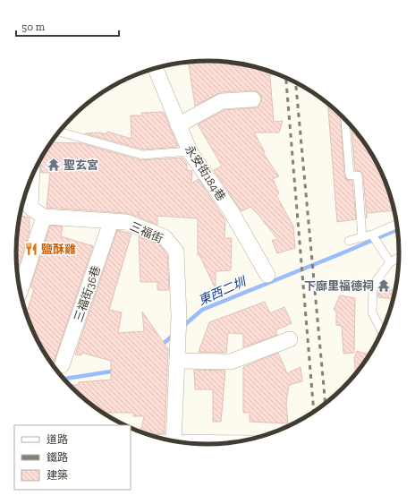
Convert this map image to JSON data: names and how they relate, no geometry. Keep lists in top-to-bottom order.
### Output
{
  "streets": {
    "street": ["永安街184巷", "三福街", "三福街36巷"]
  },
  "crossings": [
    ["三福街", "三福街36巷"]
  ],
  "water": ["東西二圳"],
  "places": {
    "temple": ["聖玄宮", "下廍里福德祠"],
    "restaurant": ["鹽酥雞"]
  },
  "legend": ["道路", "鐵路", "建築"],
  "scale_bar": "50 m"
}
